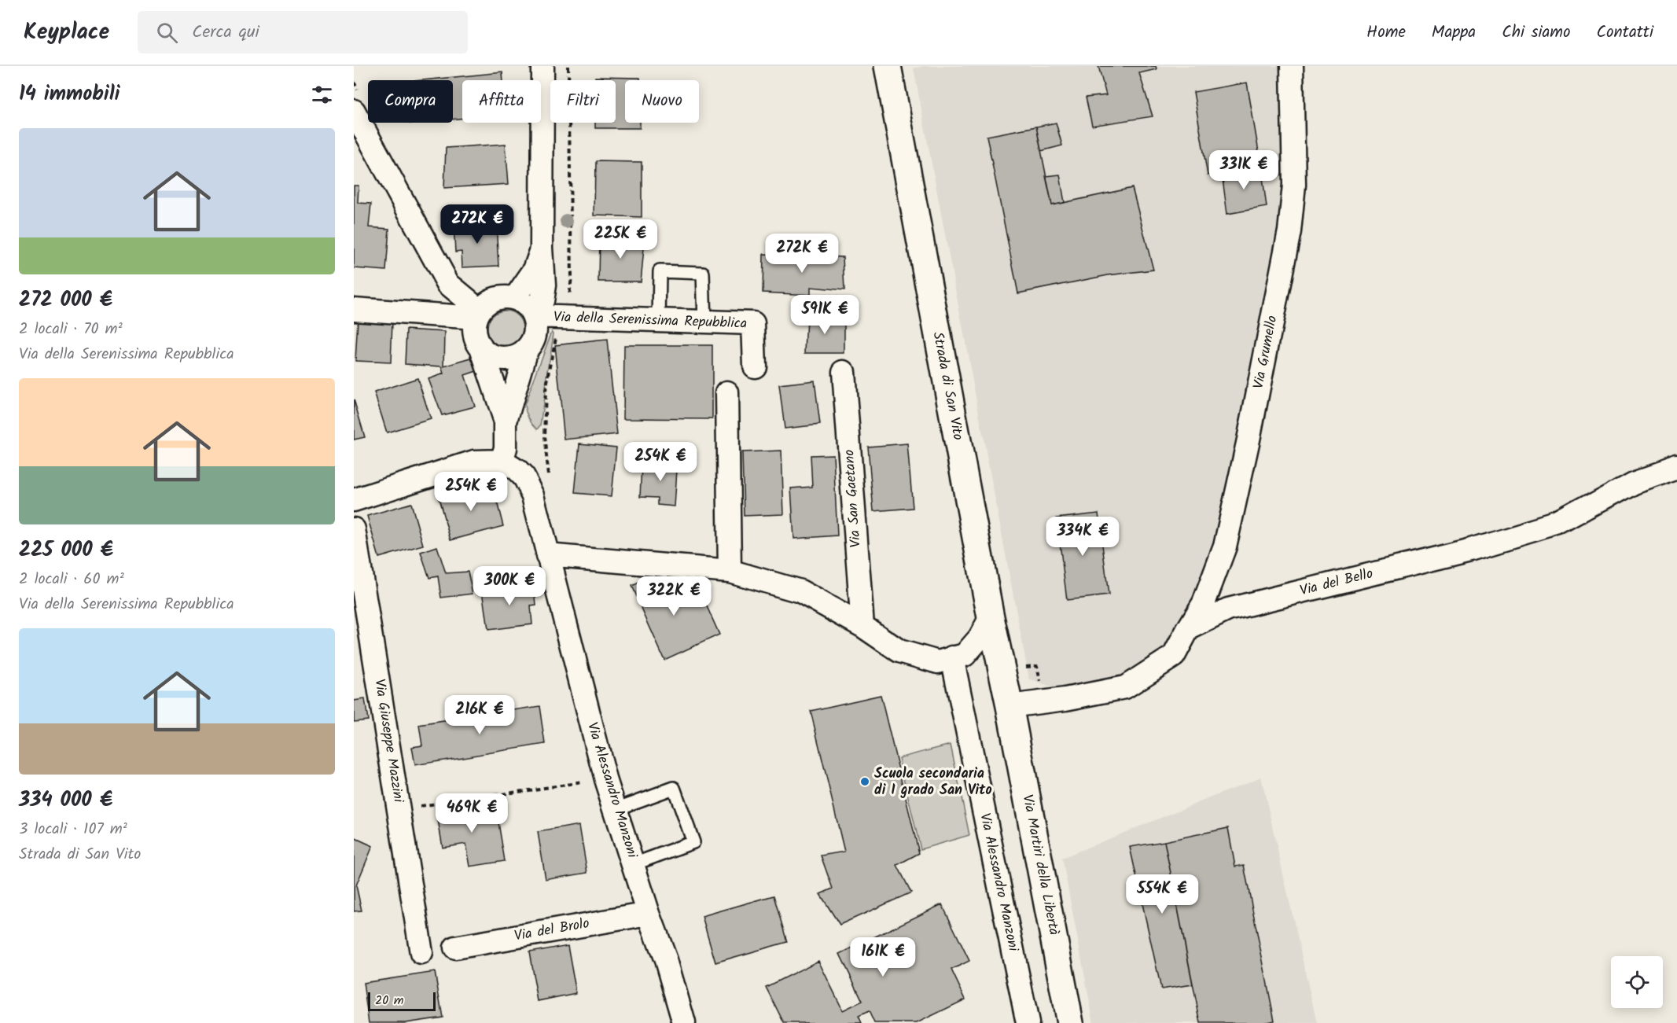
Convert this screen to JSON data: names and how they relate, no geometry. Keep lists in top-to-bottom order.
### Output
{
  "streets": {
    "main road": ["Strada di San Vito", "Via Martiri della Libertà"],
    "street": [
      "Via della Serenissima Repubblica",
      "Via Grumello",
      "Via San Gaetano",
      "Via del Bello",
      "Via Giuseppe Mazzini",
      "Via Alessandro Manzoni",
      "Via del Brolo"
    ]
  },
  "crossings": [
    ["Via Grumello", "Via del Bello"],
    ["Strada di San Vito", "Via Martiri della Libertà"],
    ["Via Alessandro Manzoni", "Via del Brolo"]
  ],
  "places": ["Scuola secondaria di I grado San Vito"],
  "scale_bar": "20 m",
  "page": {
    "header": "Keyplace",
    "search": "Cerca qui",
    "nav": [
      "Home",
      "Mappa",
      "Chi siamo",
      "Contatti"
    ],
    "heading": "14 immobili",
    "chip": [
      "Compra",
      "Affitta",
      "Filtri",
      "Nuovo"
    ],
    "list": [
      {
        "name": "272 000 €",
        "note": "2 locali · 70 m² · Via della Serenissima Repubblica"
      },
      {
        "name": "225 000 €",
        "note": "2 locali · 60 m² · Via della Serenissima Repubblica"
      },
      {
        "name": "334 000 €",
        "note": "3 locali · 107 m² · Strada di San Vito"
      }
    ],
    "price": [
      "331K €",
      "272K €",
      "225K €",
      "272K €",
      "591K €",
      "254K €",
      "254K €",
      "334K €",
      "300K €",
      "322K €",
      "216K €",
      "469K €",
      "554K €",
      "161K €"
    ],
    "scale": "20 m"
  }
}
